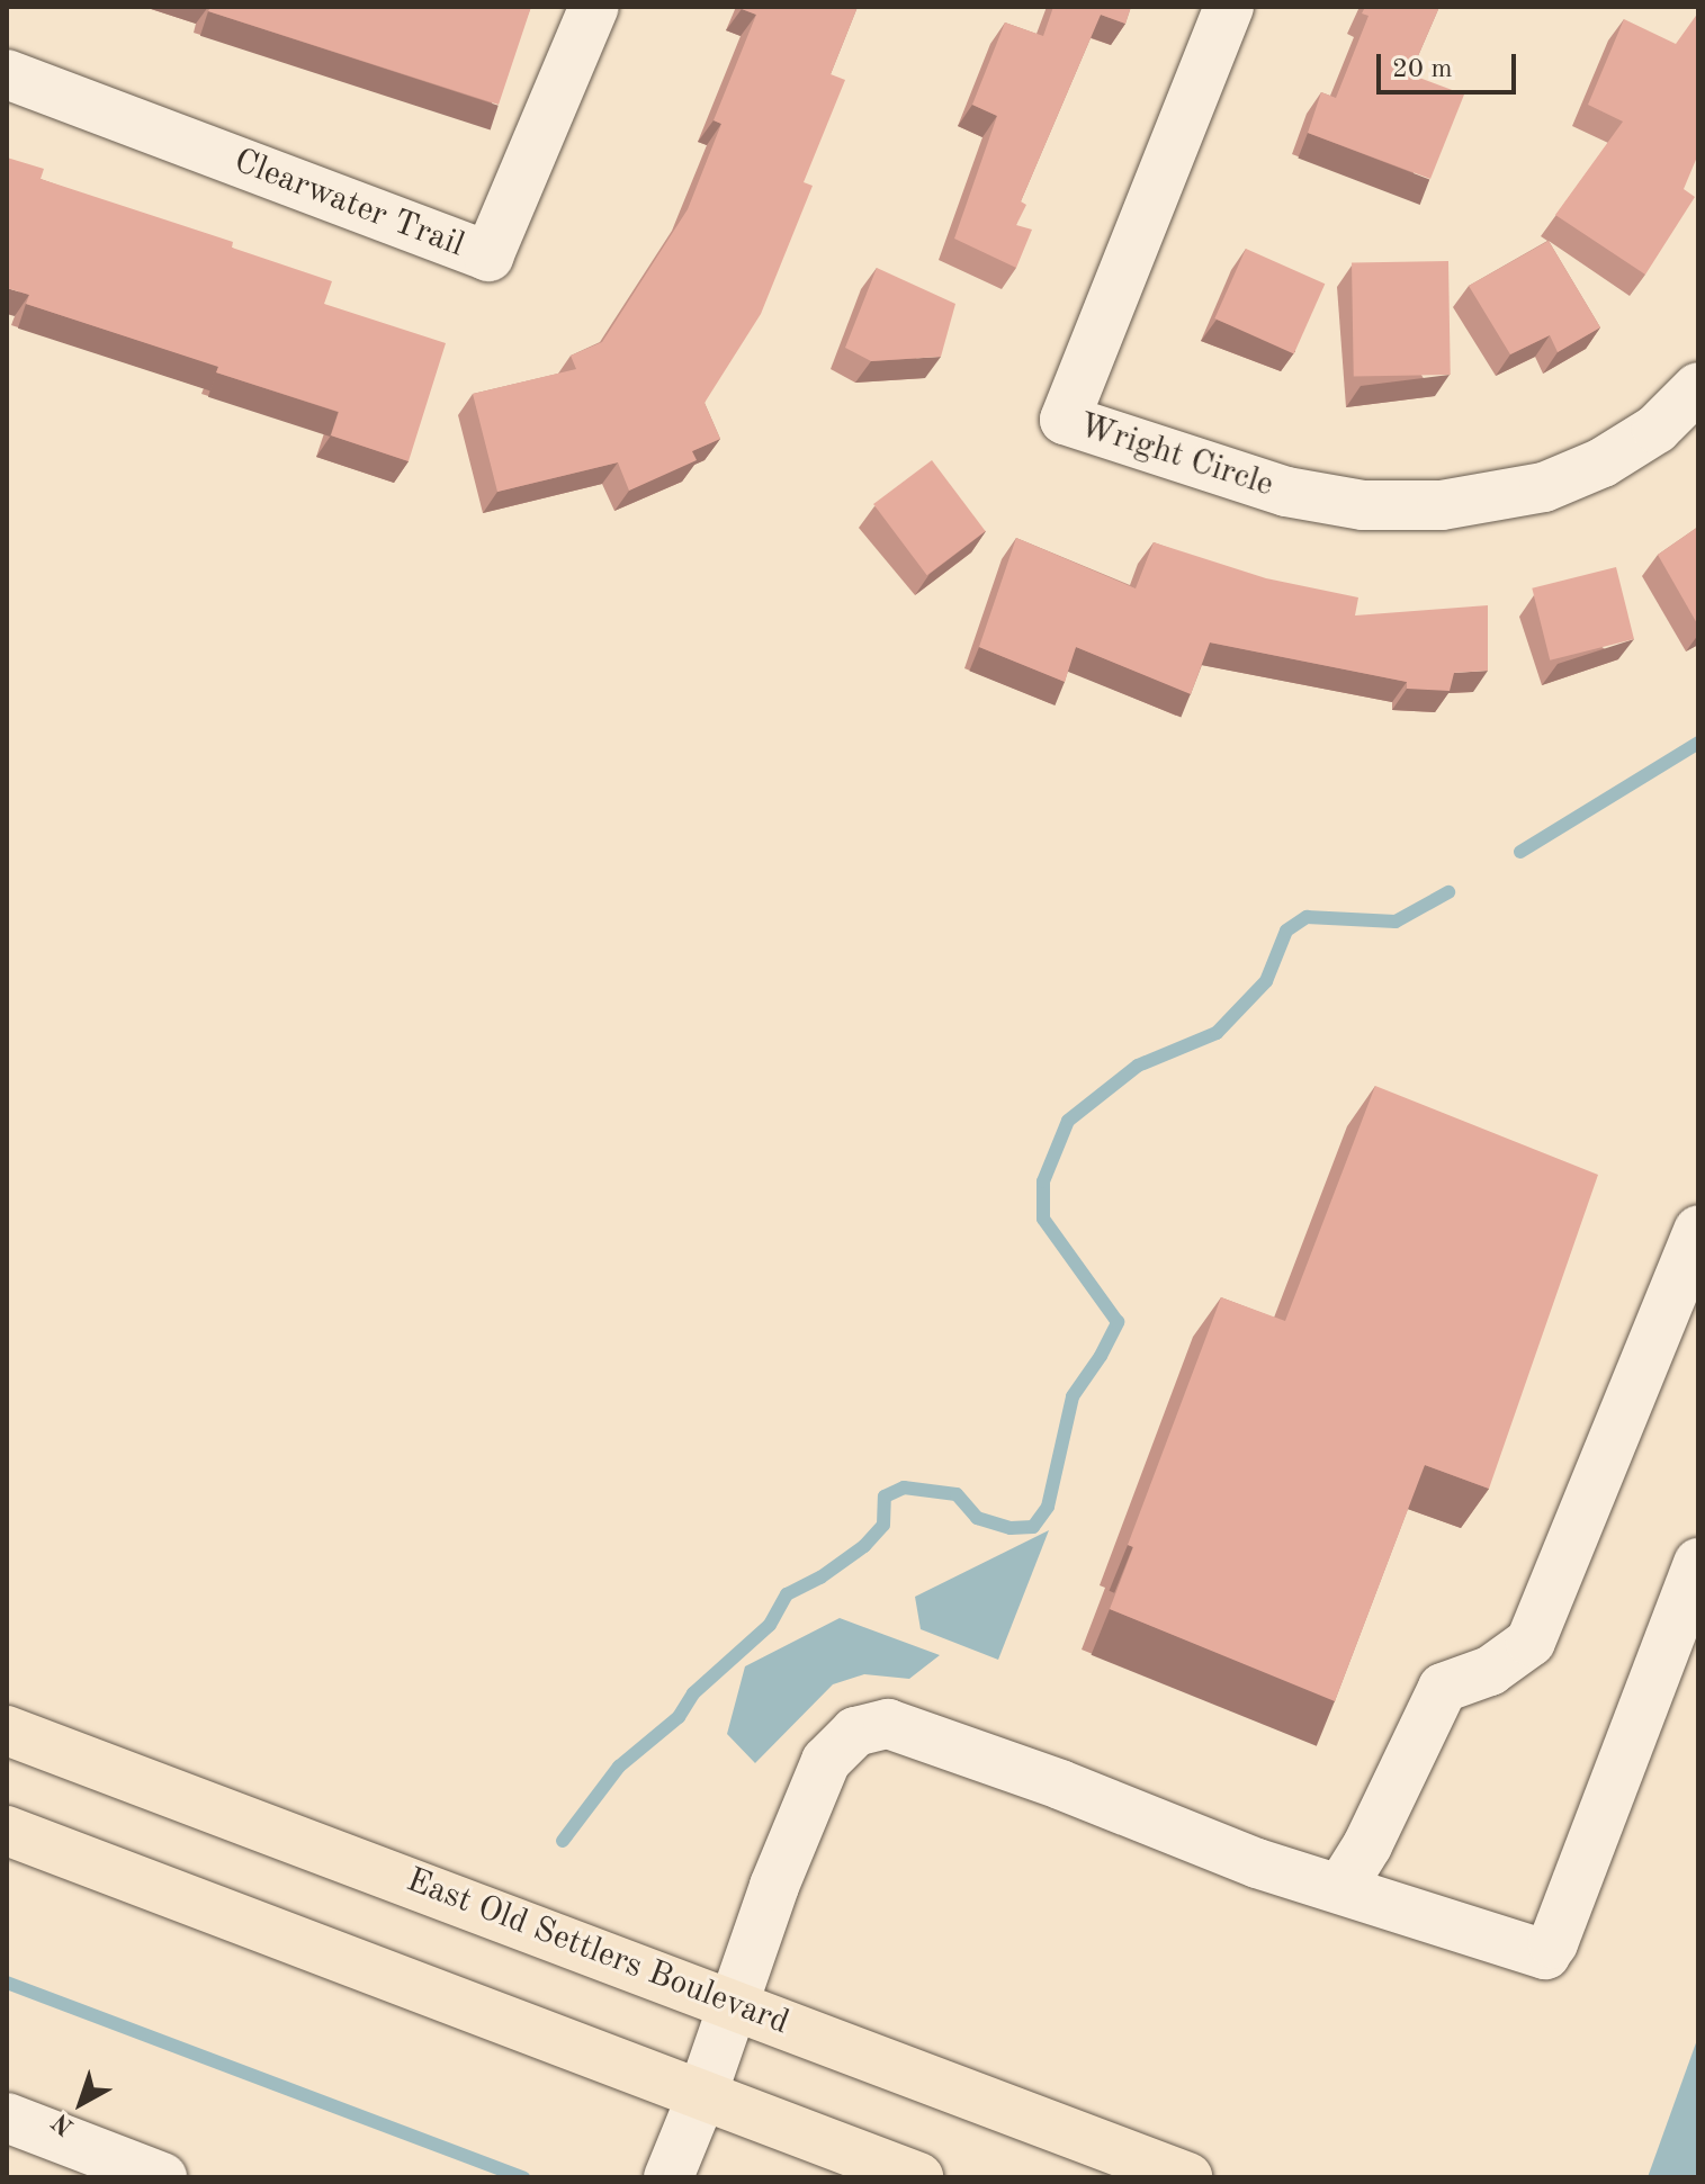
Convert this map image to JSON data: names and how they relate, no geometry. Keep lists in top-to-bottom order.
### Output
{
  "streets": {
    "main road": ["East Old Settlers Boulevard"],
    "street": ["Clearwater Trail", "Wright Circle"]
  },
  "scale_bar": "20 m",
  "north": "bottom left"
}
